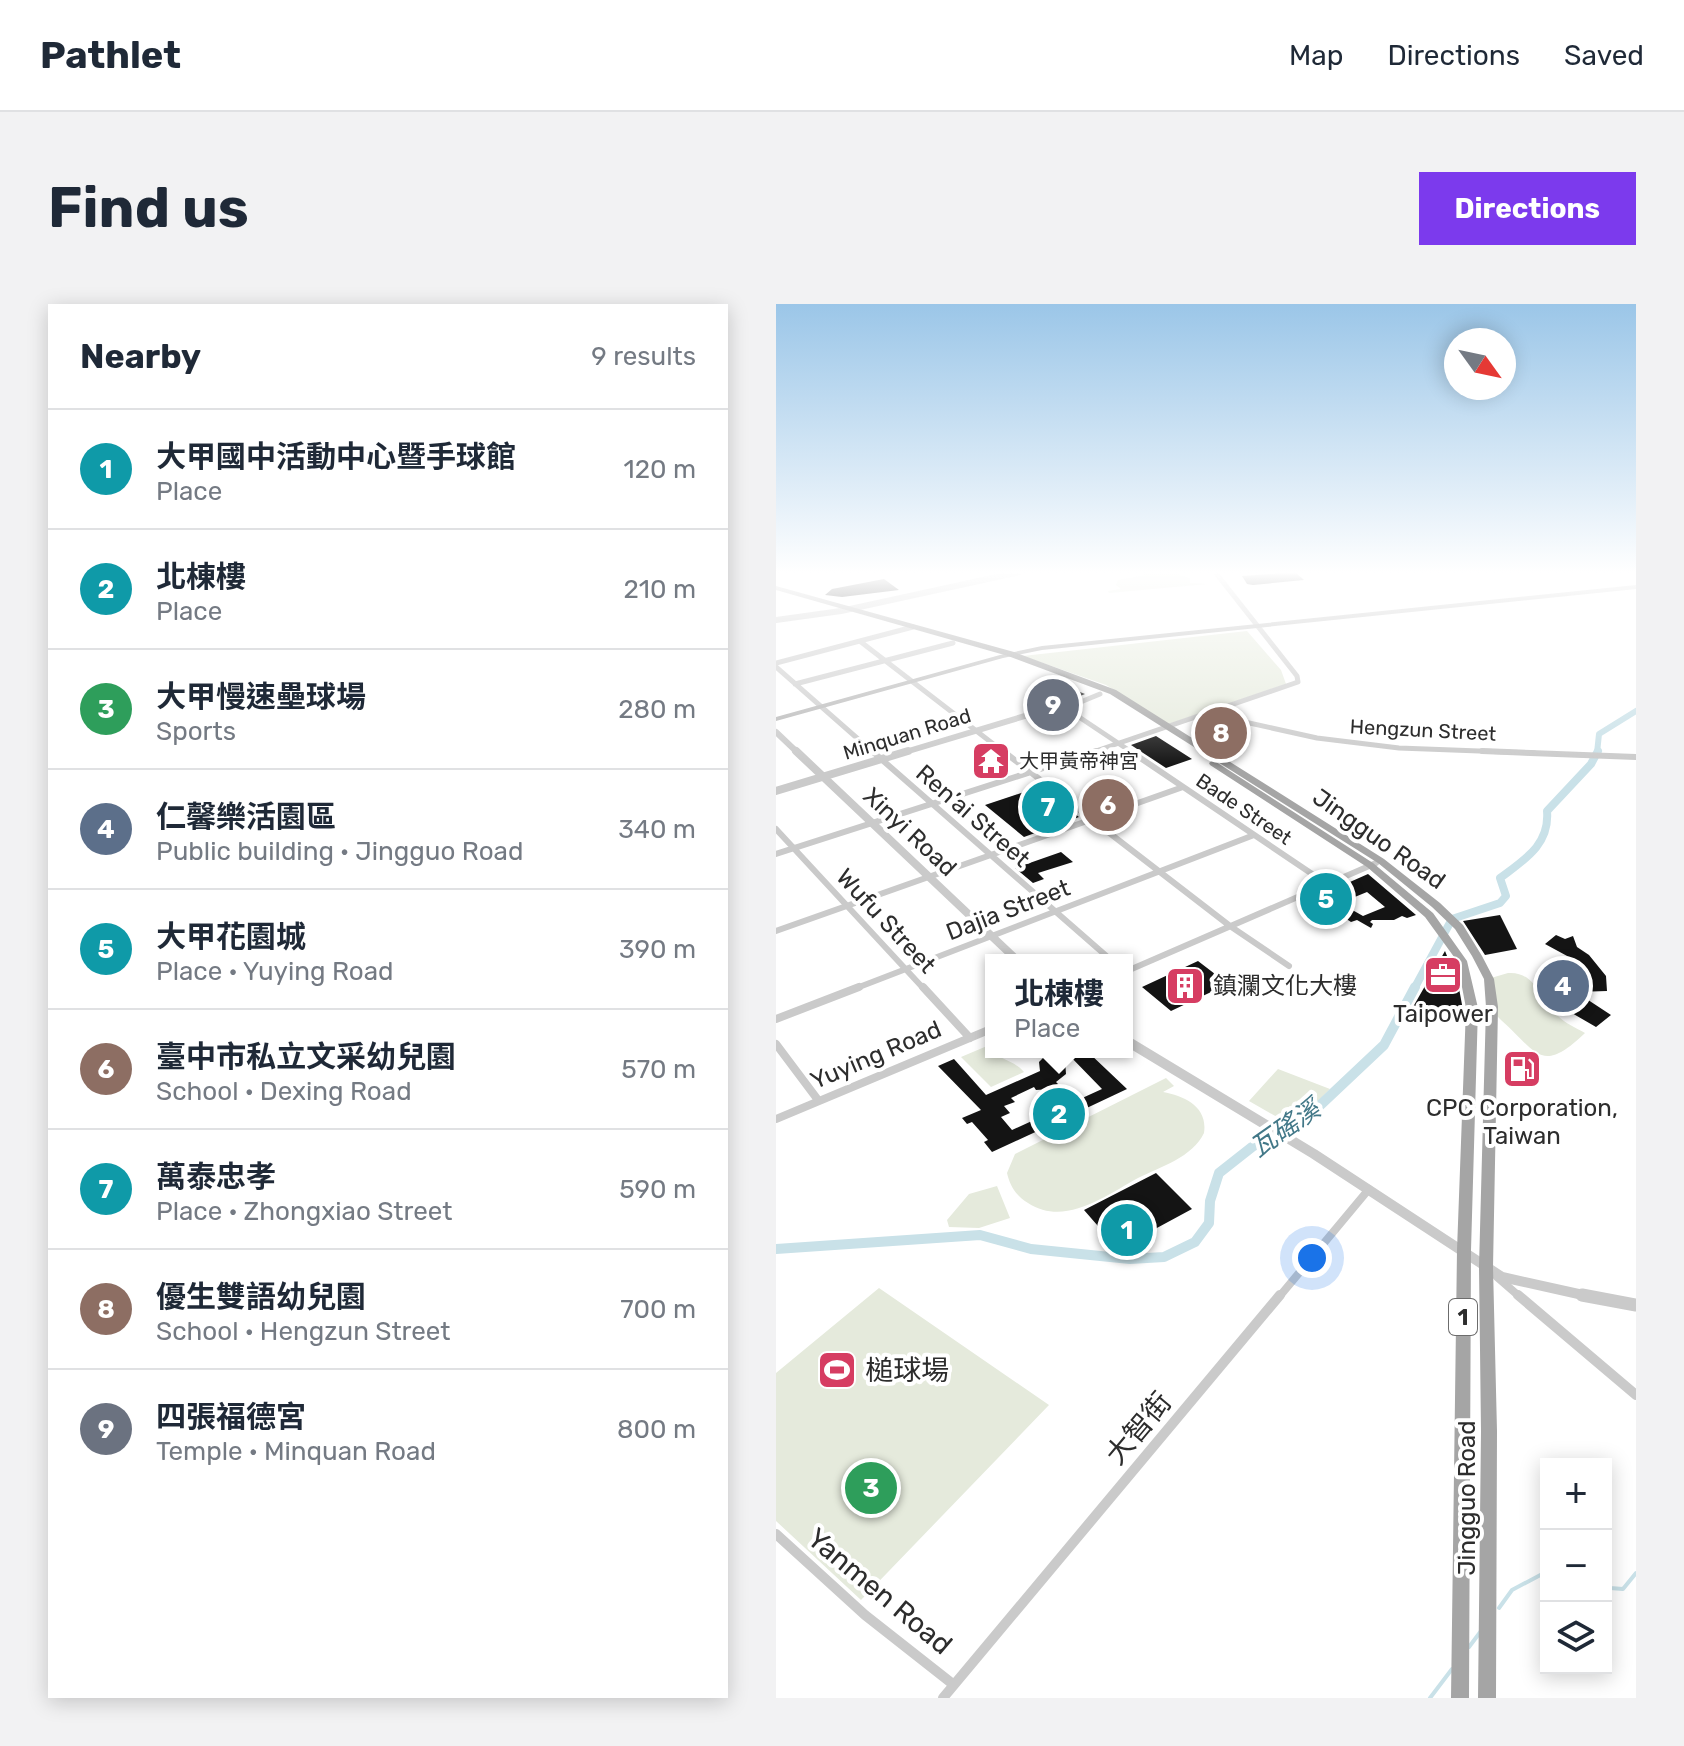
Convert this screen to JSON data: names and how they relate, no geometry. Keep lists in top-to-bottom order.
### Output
{
  "streets": {
    "main road": ["Jingguo Road", "1"],
    "street": [
      "Hengzun Street",
      "Minquan Road",
      "Bade Street",
      "Ren’ai Street",
      "Xinyi Road",
      "Dajia Street",
      "Wufu Street",
      "Yuying Road",
      "大智街",
      "Yanmen Road"
    ]
  },
  "crossings": [
    ["Minquan Road", "Ren’ai Street"],
    ["Minquan Road", "Xinyi Road"],
    ["Bade Street", "Dajia Street"],
    ["Ren’ai Street", "Dajia Street"],
    ["Xinyi Road", "Dajia Street"],
    ["Dajia Street", "Wufu Street"],
    ["Wufu Street", "Yuying Road"],
    ["大智街", "Yanmen Road"]
  ],
  "water": ["瓦磘溪"],
  "places": {
    "temple": ["大甲黃帝神宮"],
    "office": ["Taipower"],
    "building": ["鎮瀾文化大樓"],
    "fuel station": ["CPC Corporation, Taiwan"],
    "sports": ["槌球場"]
  },
  "north": "bottom right",
  "page": {
    "header": "Pathlet",
    "nav": ["Map", "Directions", "Saved"],
    "buttons": "Directions",
    "title": "Find us",
    "heading": ["Nearby", "9 results"],
    "list": [
      {
        "mark": "1",
        "name": "大甲國中活動中心暨手球館",
        "note": "Place",
        "value": "120 m"
      },
      {
        "mark": "2",
        "name": "北棟樓",
        "note": "Place",
        "value": "210 m"
      },
      {
        "mark": "3",
        "name": "大甲慢速壘球場",
        "note": "Sports",
        "value": "280 m"
      },
      {
        "mark": "4",
        "name": "仁馨樂活園區",
        "note": "Public building · Jingguo Road",
        "value": "340 m"
      },
      {
        "mark": "5",
        "name": "大甲花園城",
        "note": "Place · Yuying Road",
        "value": "390 m"
      },
      {
        "mark": "6",
        "name": "臺中市私立文采幼兒園",
        "note": "School · Dexing Road",
        "value": "570 m"
      },
      {
        "mark": "7",
        "name": "萬泰忠孝",
        "note": "Place · Zhongxiao Street",
        "value": "590 m"
      },
      {
        "mark": "8",
        "name": "優生雙語幼兒園",
        "note": "School · Hengzun Street",
        "value": "700 m"
      },
      {
        "mark": "9",
        "name": "四張福德宮",
        "note": "Temple · Minquan Road",
        "value": "800 m"
      }
    ],
    "pins": [
      "9",
      "8",
      "6",
      "7",
      "5",
      "4",
      "2",
      "1",
      "3"
    ],
    "popup": ["北棟樓", "Place"],
    "map_buttons": ["+", "−"]
  }
}
